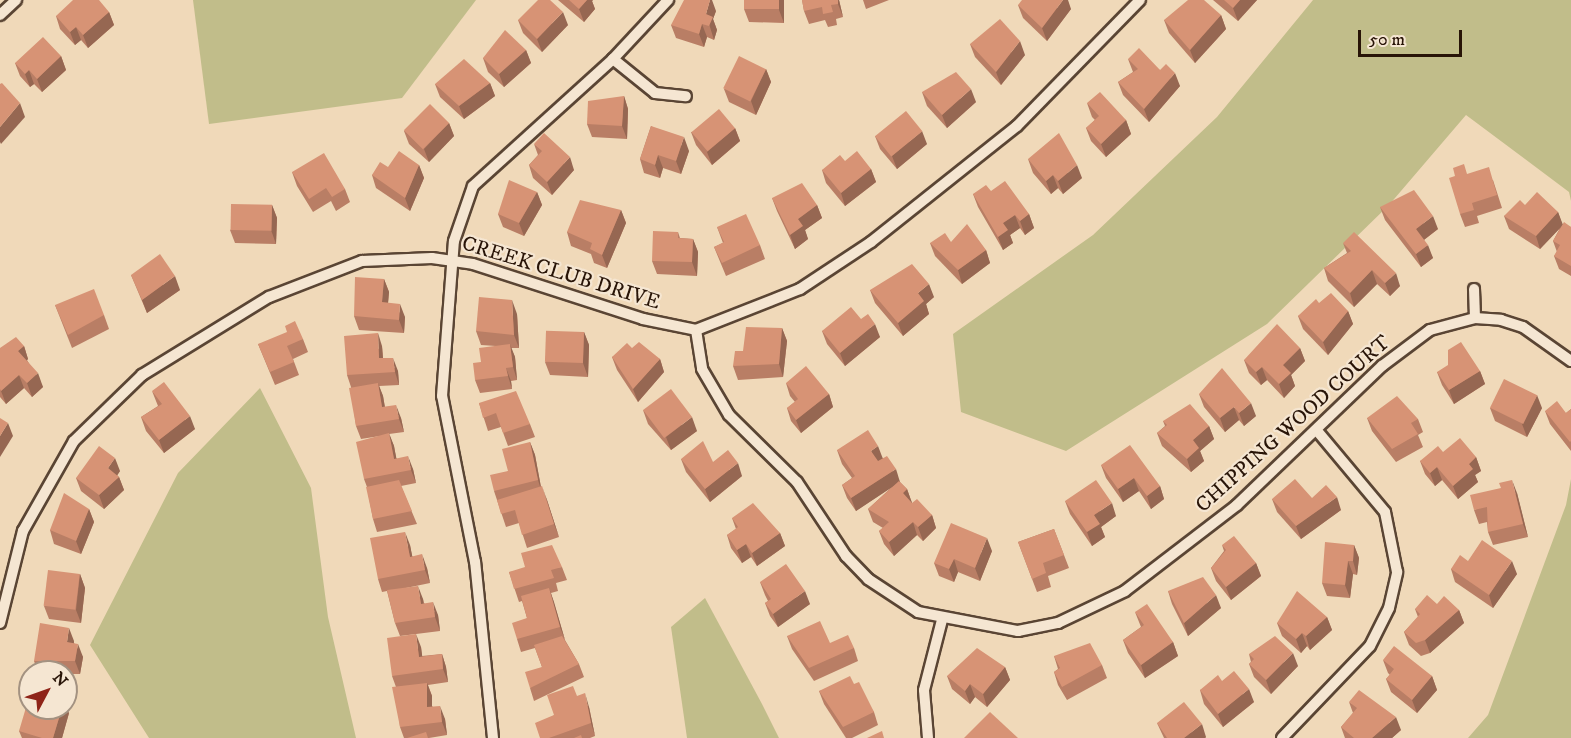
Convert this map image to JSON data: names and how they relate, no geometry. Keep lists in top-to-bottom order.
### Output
{
  "streets": {
    "street": ["CREEK CLUB DRIVE", "CHIPPING WOOD COURT"]
  },
  "crossings": [
    ["CREEK CLUB DRIVE", "CHIPPING WOOD COURT"]
  ],
  "scale_bar": "50 m",
  "north": "top right"
}
